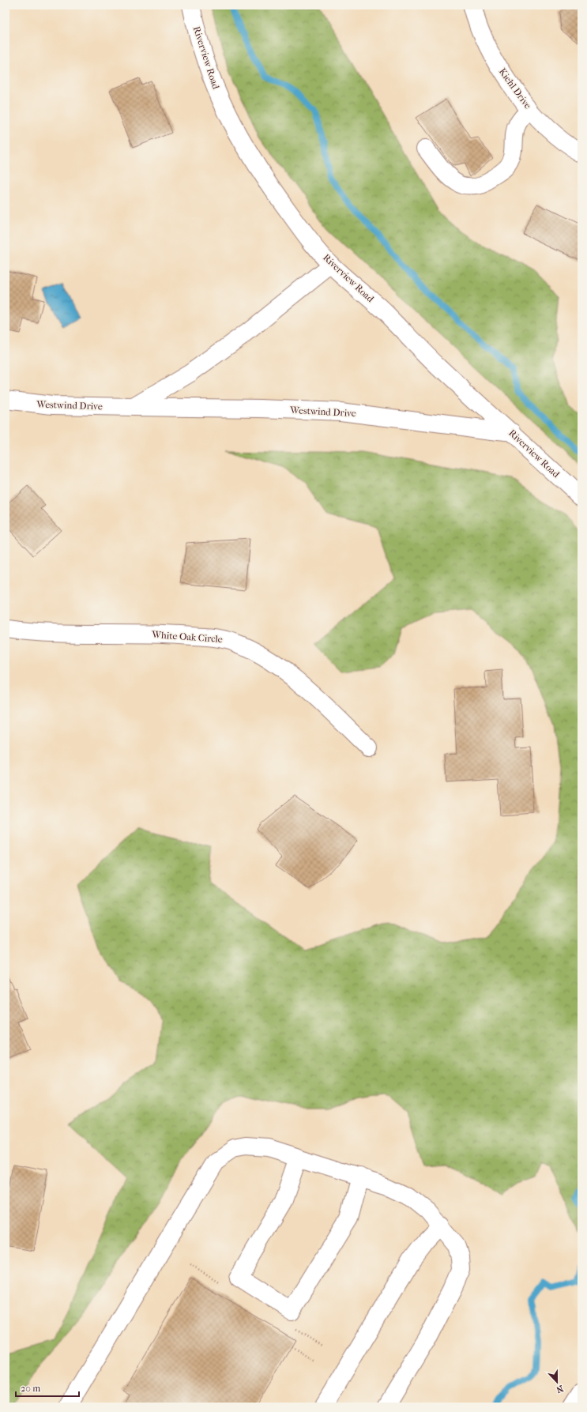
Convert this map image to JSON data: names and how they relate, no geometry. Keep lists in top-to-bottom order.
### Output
{
  "streets": {
    "street": [
      "Riverview Road",
      "Kiehl Drive",
      "Westwind Drive",
      "White Oak Circle"
    ]
  },
  "crossings": [
    ["Riverview Road", "Westwind Drive"]
  ],
  "scale_bar": "20 m",
  "north": "bottom"
}
